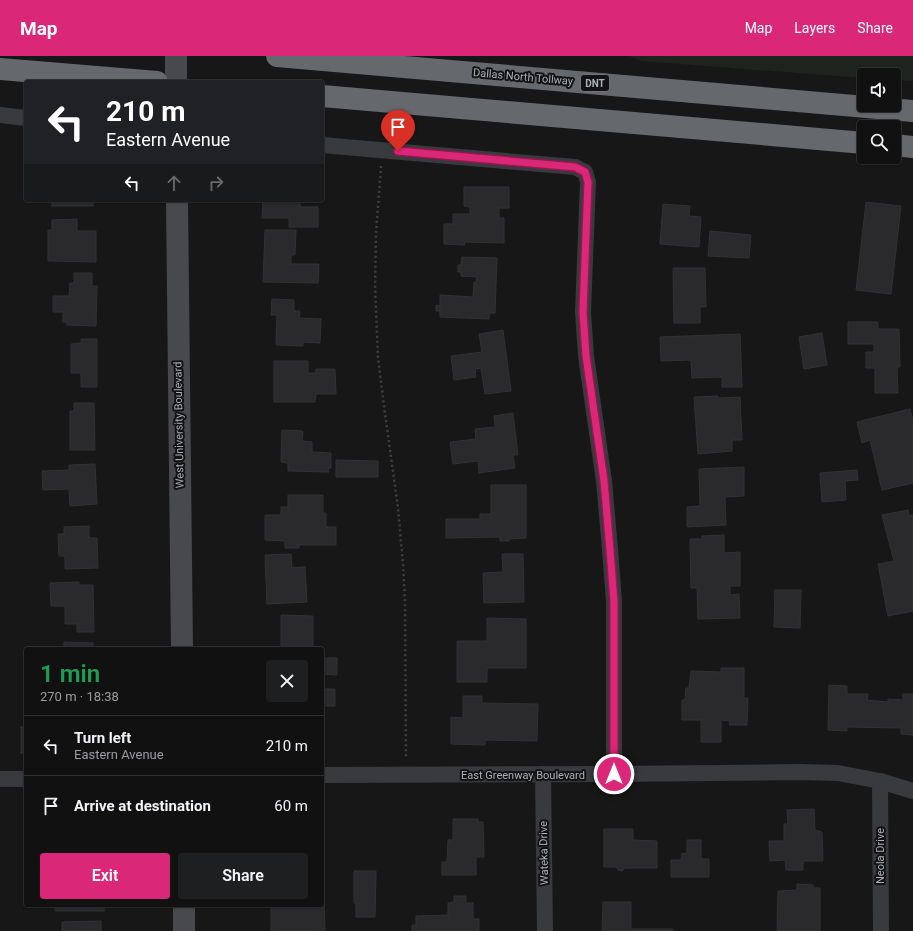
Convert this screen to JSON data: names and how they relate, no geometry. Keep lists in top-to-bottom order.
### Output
{
  "streets": {
    "highway": ["Dallas North Tollway", "DNT"],
    "street": [
      "West University Boulevard",
      "East Greenway Boulevard",
      "Wateka Drive",
      "Neola Drive"
    ]
  },
  "crossings": [
    ["East Greenway Boulevard", "Wateka Drive"],
    ["East Greenway Boulevard", "Neola Drive"]
  ],
  "page": {
    "header": "Map",
    "nav": ["Map", "Layers", "Share"],
    "turn": ["210 m", "Eastern Avenue"],
    "heading": ["1 min", "270 m · 18:38"],
    "list": [
      {
        "name": "Turn left",
        "note": "Eastern Avenue",
        "value": "210 m"
      },
      {
        "name": "Arrive at destination",
        "value": "60 m"
      }
    ],
    "buttons": ["Exit", "Share"]
  }
}
